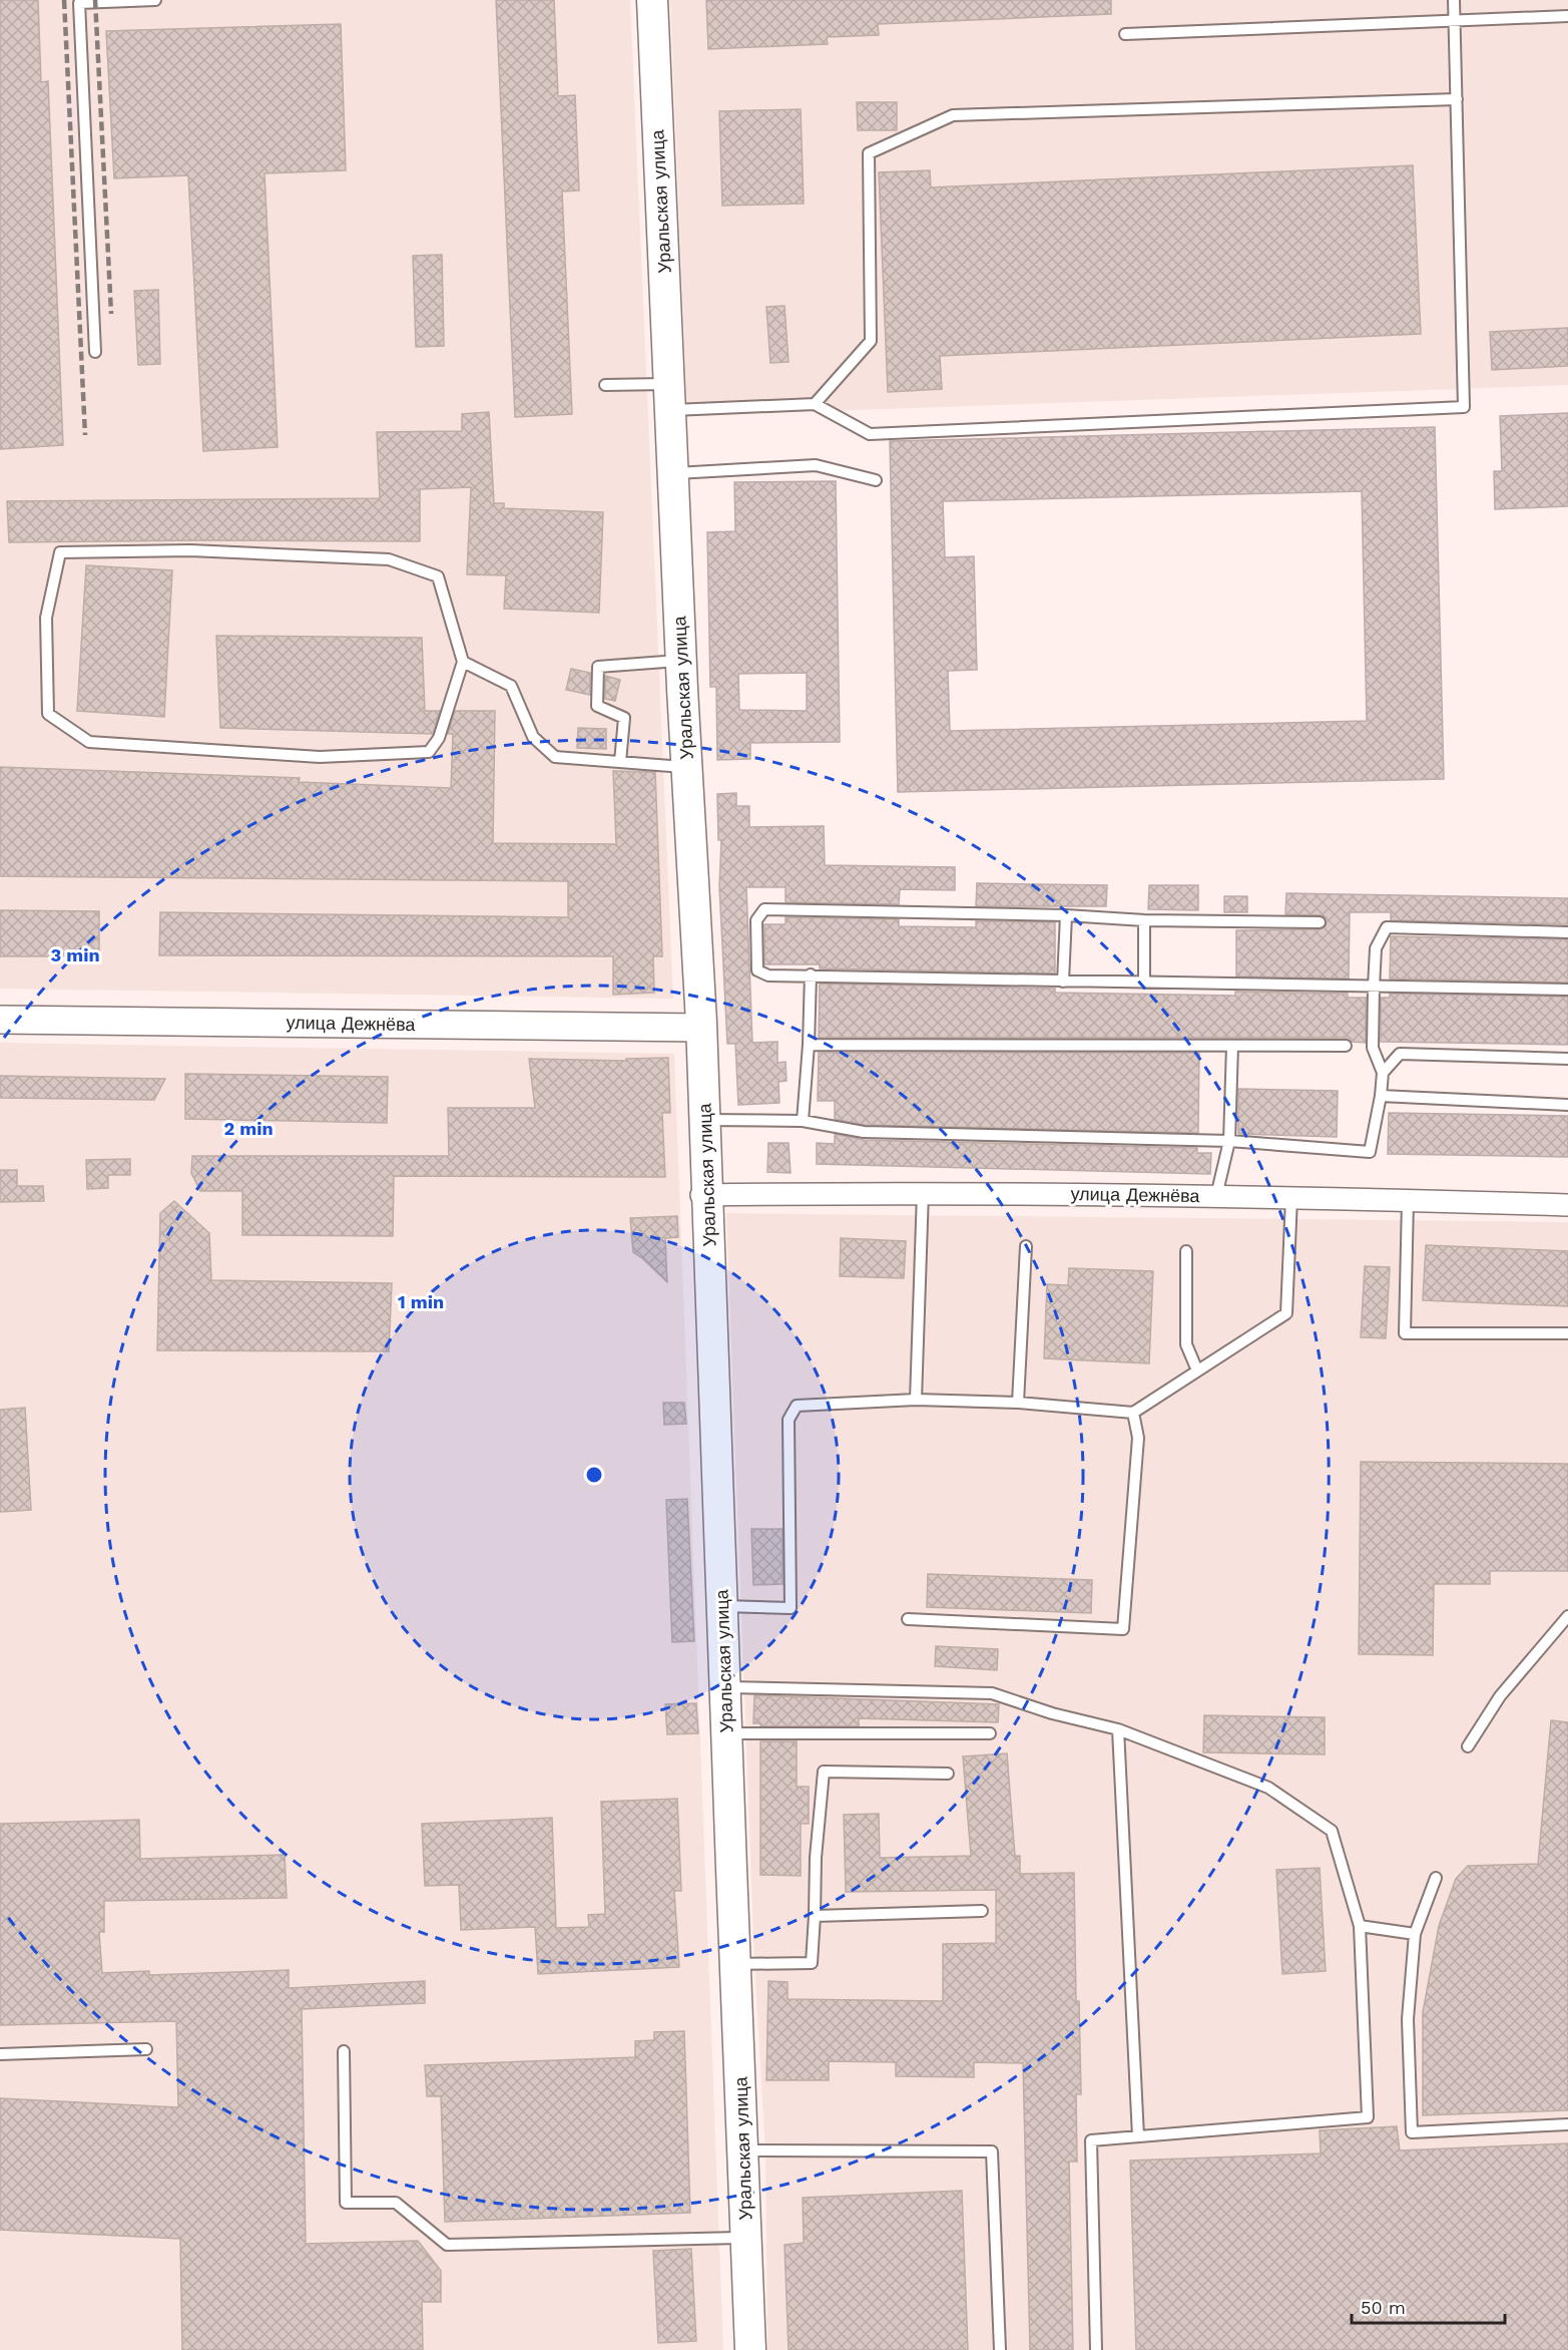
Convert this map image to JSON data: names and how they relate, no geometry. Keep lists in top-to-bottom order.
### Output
{
  "streets": {
    "main road": ["Уральская улица"],
    "street": ["улица Дежнёва"]
  },
  "crossings": [
    ["Уральская улица", "улица Дежнёва"]
  ],
  "scale_bar": "50 m",
  "rings": ["3 min", "2 min", "1 min"]
}
